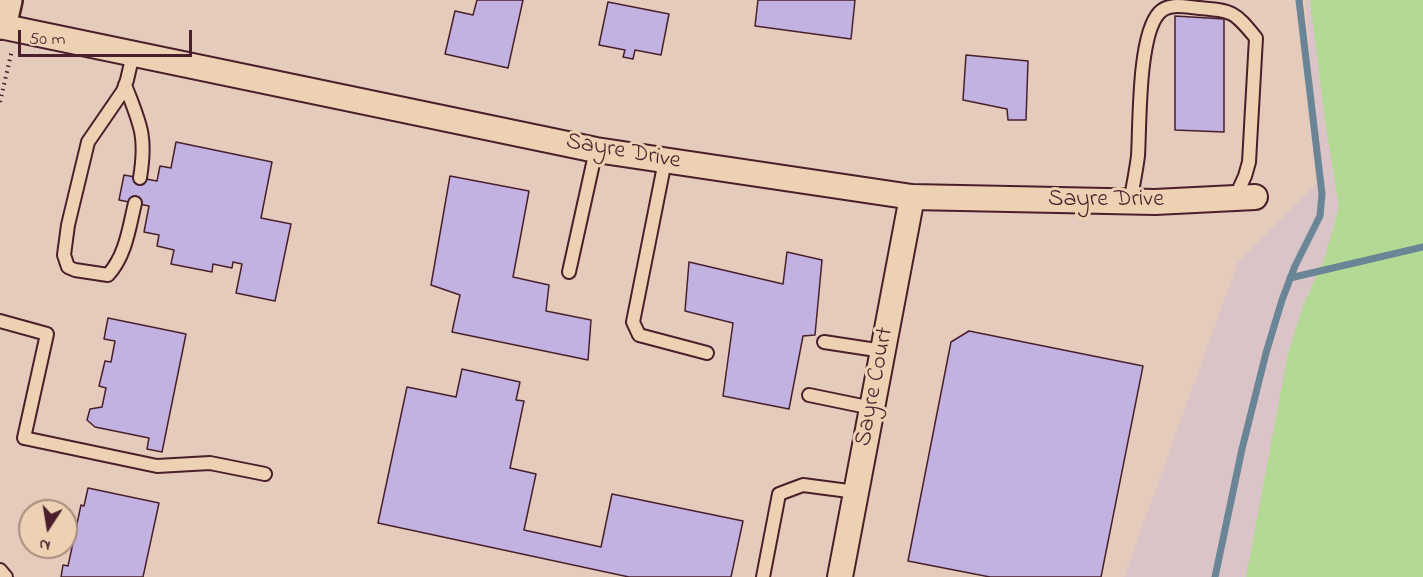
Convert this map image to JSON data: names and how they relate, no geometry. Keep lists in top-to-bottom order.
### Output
{
  "streets": {
    "street": ["Sayre Drive", "Sayre Court"]
  },
  "crossings": [
    ["Sayre Drive", "Sayre Court"]
  ],
  "scale_bar": "50 m",
  "north": "bottom"
}
